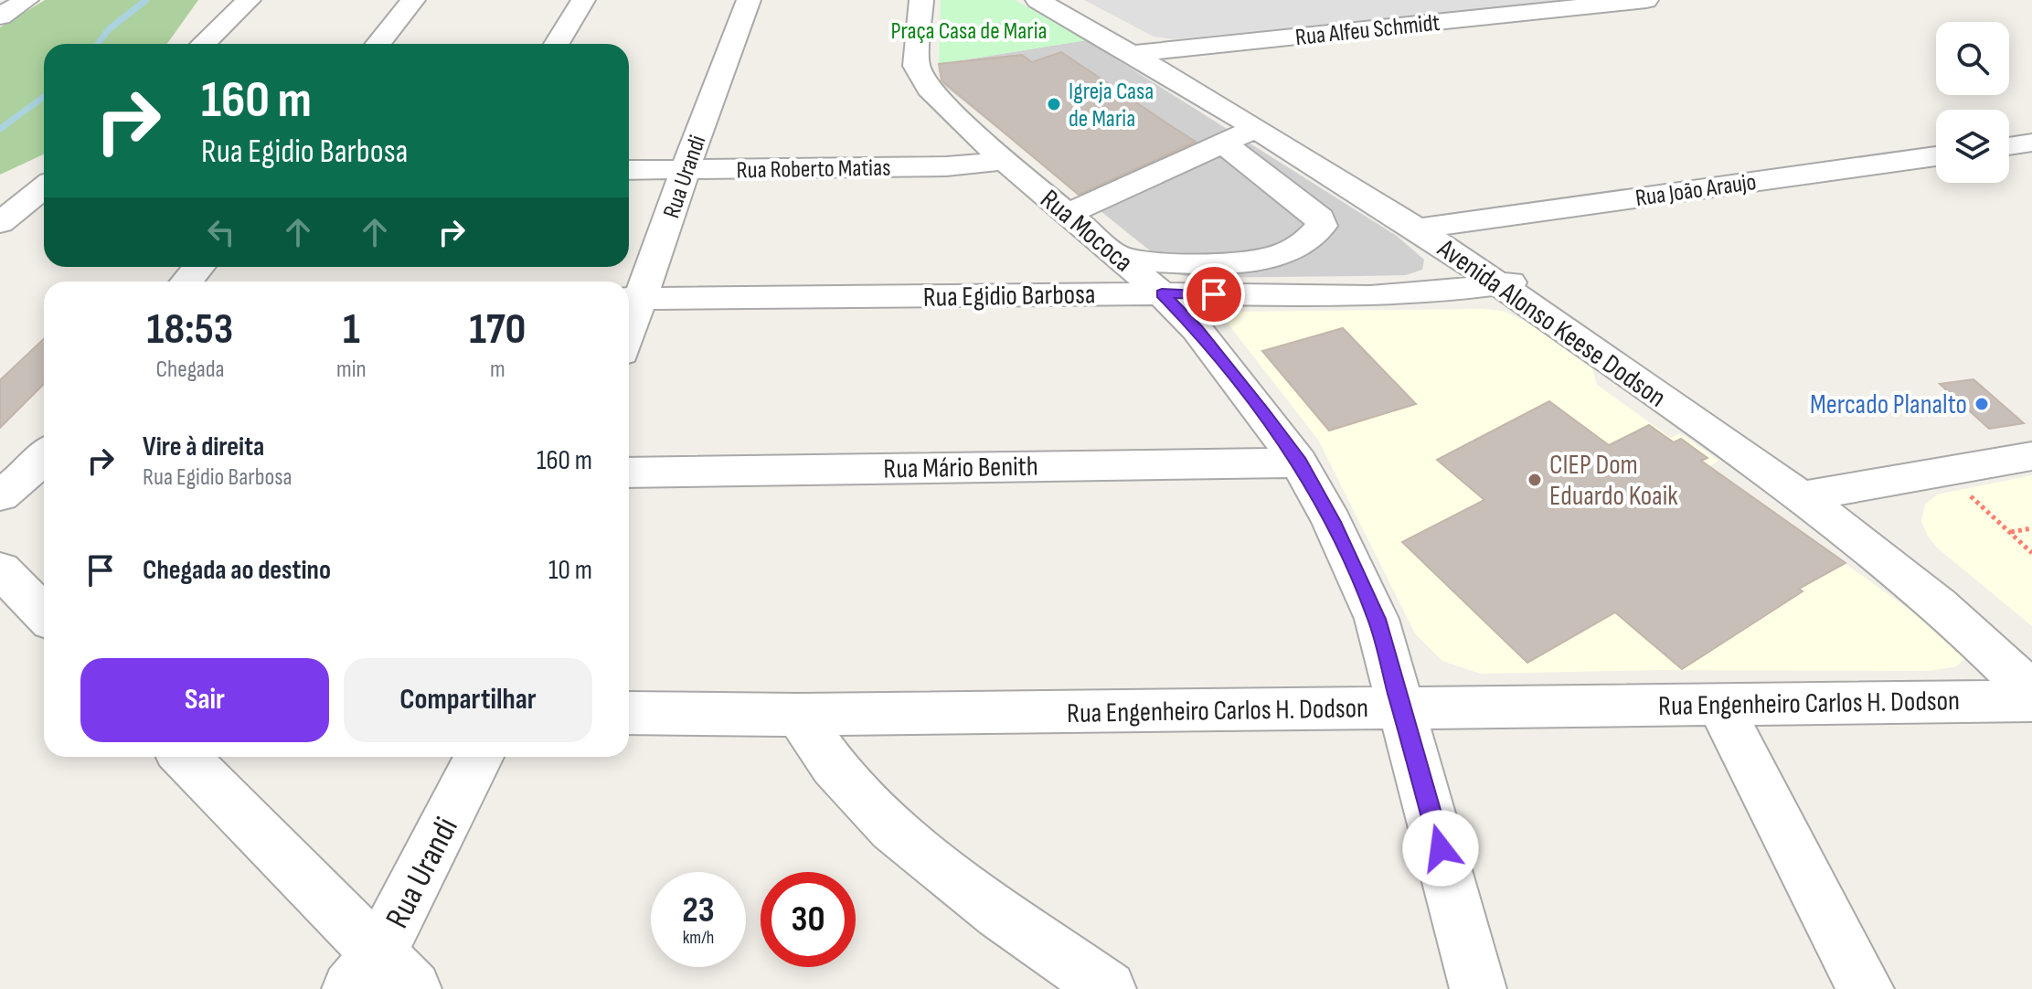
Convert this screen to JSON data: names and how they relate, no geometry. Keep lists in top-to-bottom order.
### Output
{
  "streets": {
    "street": [
      "Rua Alfeu Schmidt",
      "Rua Roberto Matias",
      "Rua Urandi",
      "Rua João Araujo",
      "Rua Mococa",
      "Rua Egidio Barbosa",
      "Avenida Alonso Keese Dodson",
      "Rua Mário Benith",
      "Rua Engenheiro Carlos H. Dodson"
    ]
  },
  "crossings": [
    ["Rua Alfeu Schmidt", "Avenida Alonso Keese Dodson"],
    ["Rua Roberto Matias", "Rua Urandi"],
    ["Rua Roberto Matias", "Rua Mococa"],
    ["Rua Urandi", "Rua Egidio Barbosa"],
    ["Rua João Araujo", "Avenida Alonso Keese Dodson"],
    ["Rua Mococa", "Rua Egidio Barbosa"],
    ["Rua Mococa", "Rua Mário Benith"],
    ["Rua Mococa", "Rua Engenheiro Carlos H. Dodson"],
    ["Rua Egidio Barbosa", "Avenida Alonso Keese Dodson"]
  ],
  "parks": ["Praça Casa de Maria"],
  "places": ["Igreja Casa de Maria", "Mercado Planalto", "CIEP Dom Eduardo Koaik"],
  "page": {
    "turn": ["160 m", "Rua Egidio Barbosa"],
    "eta": [
      "18:53",
      "Chegada",
      "1",
      "min",
      "170",
      "m"
    ],
    "list": [
      {
        "name": "Vire à direita",
        "note": "Rua Egidio Barbosa",
        "value": "160 m"
      },
      {
        "name": "Chegada ao destino",
        "value": "10 m"
      }
    ],
    "buttons": ["Sair", "Compartilhar"],
    "speed": "23 km/h",
    "limit": "30"
  }
}
